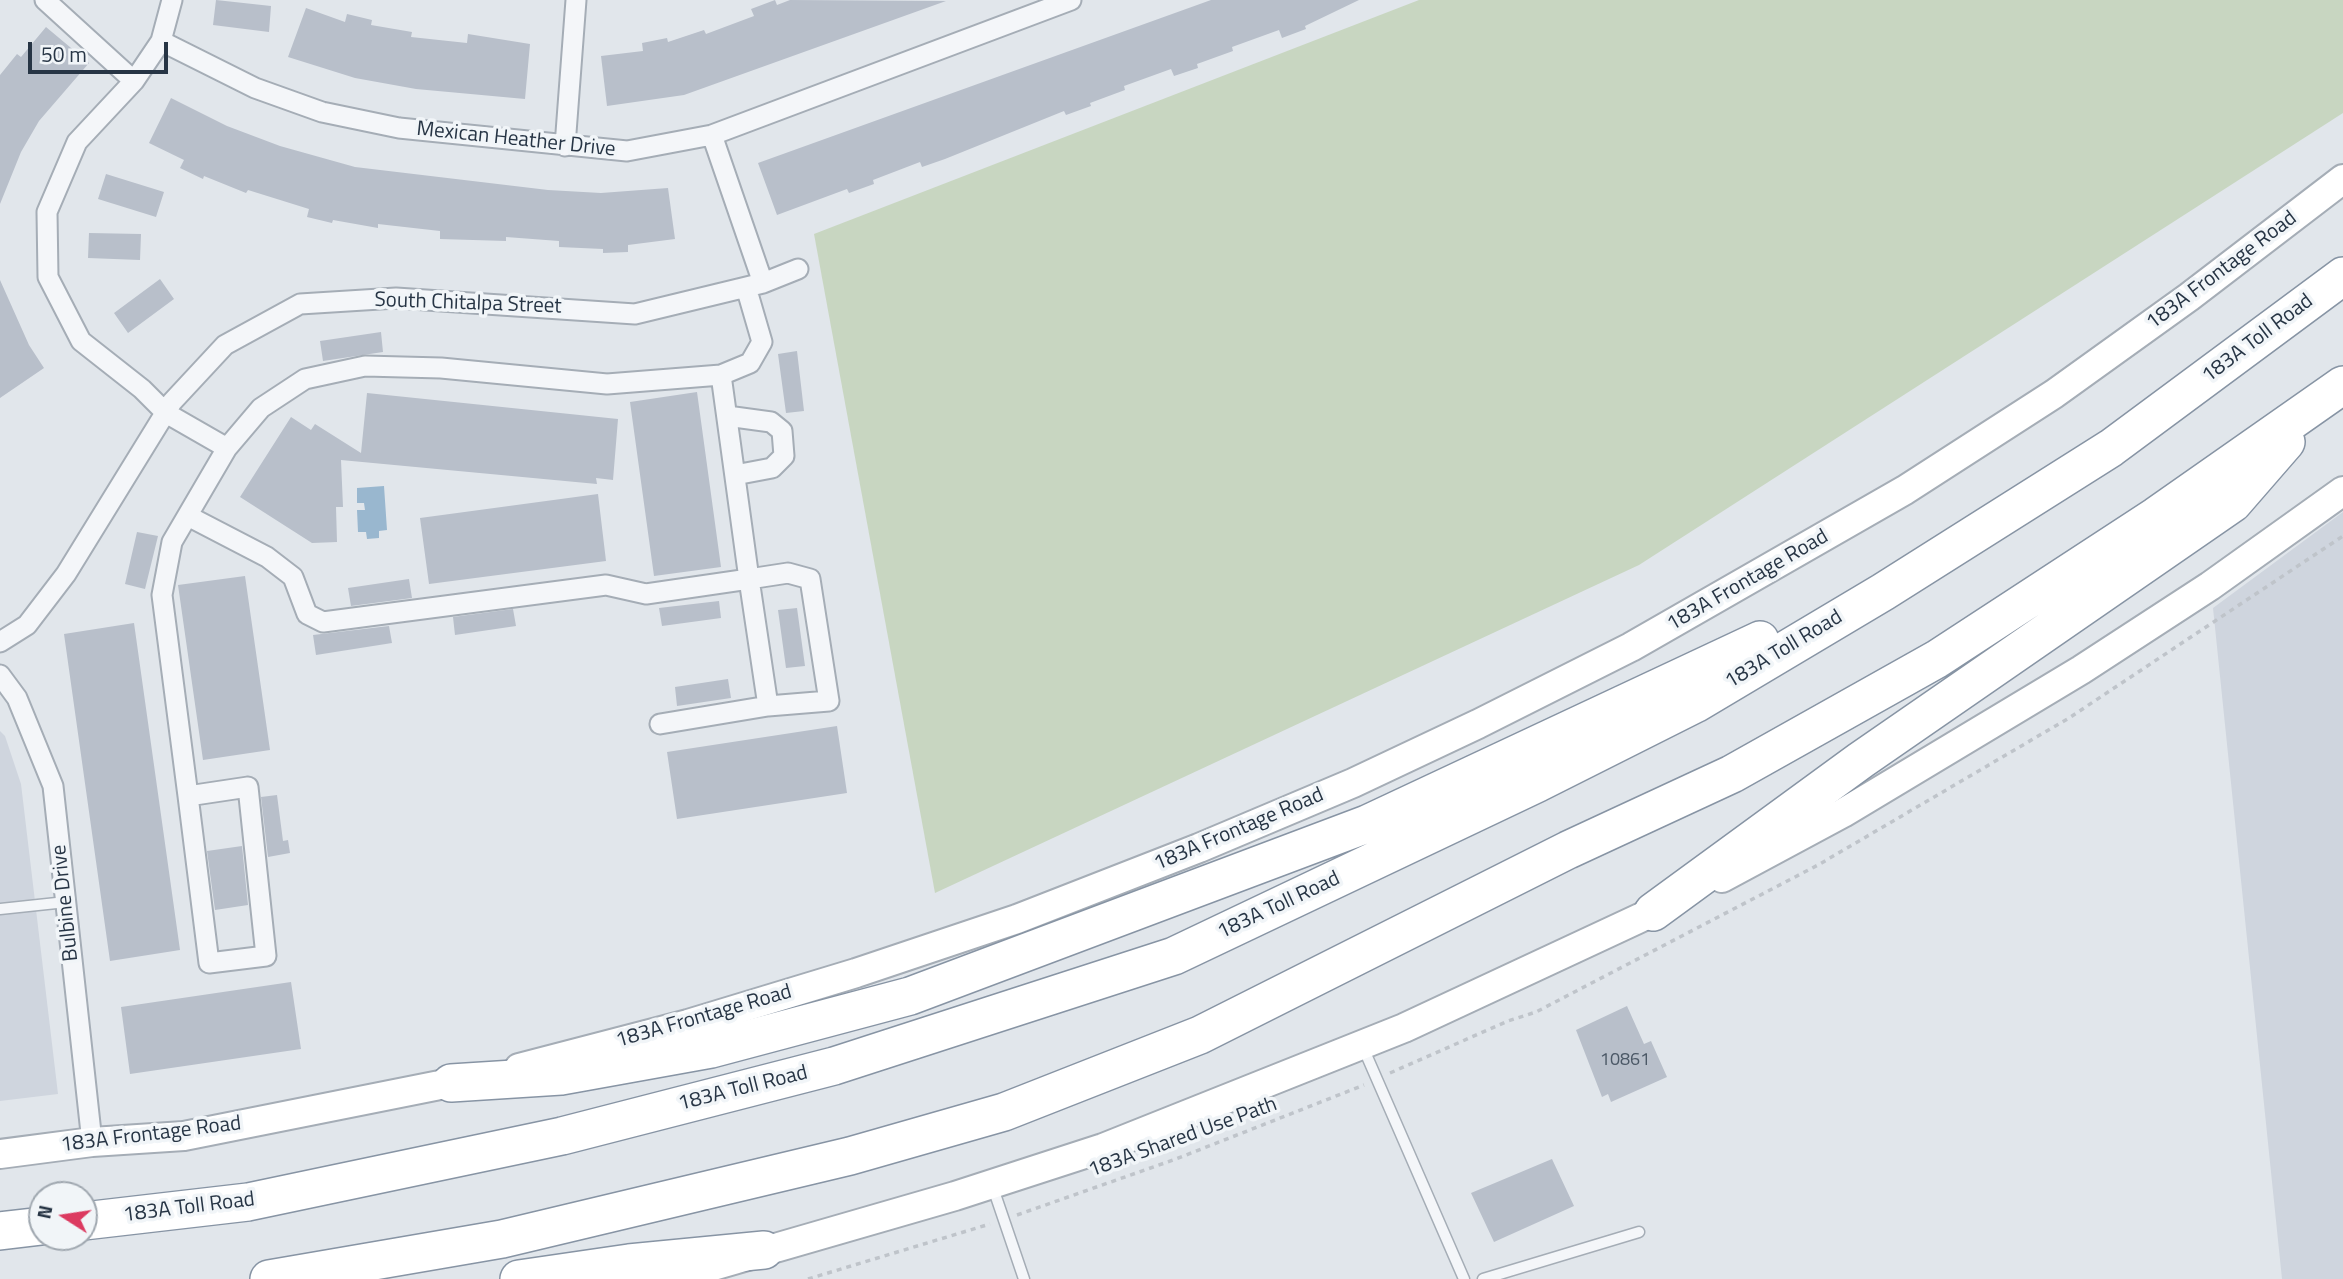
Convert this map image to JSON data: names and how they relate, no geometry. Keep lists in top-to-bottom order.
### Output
{
  "streets": {
    "highway": ["183A Toll Road"],
    "main road": ["183A Frontage Road"],
    "street": ["Mexican Heather Drive", "South Chitalpa Street", "Bulbine Drive"],
    "path": ["183A Shared Use Path"]
  },
  "crossings": [
    ["183A Frontage Road", "Bulbine Drive"]
  ],
  "house_numbers": ["10861"],
  "scale_bar": "50 m",
  "north": "left"
}
